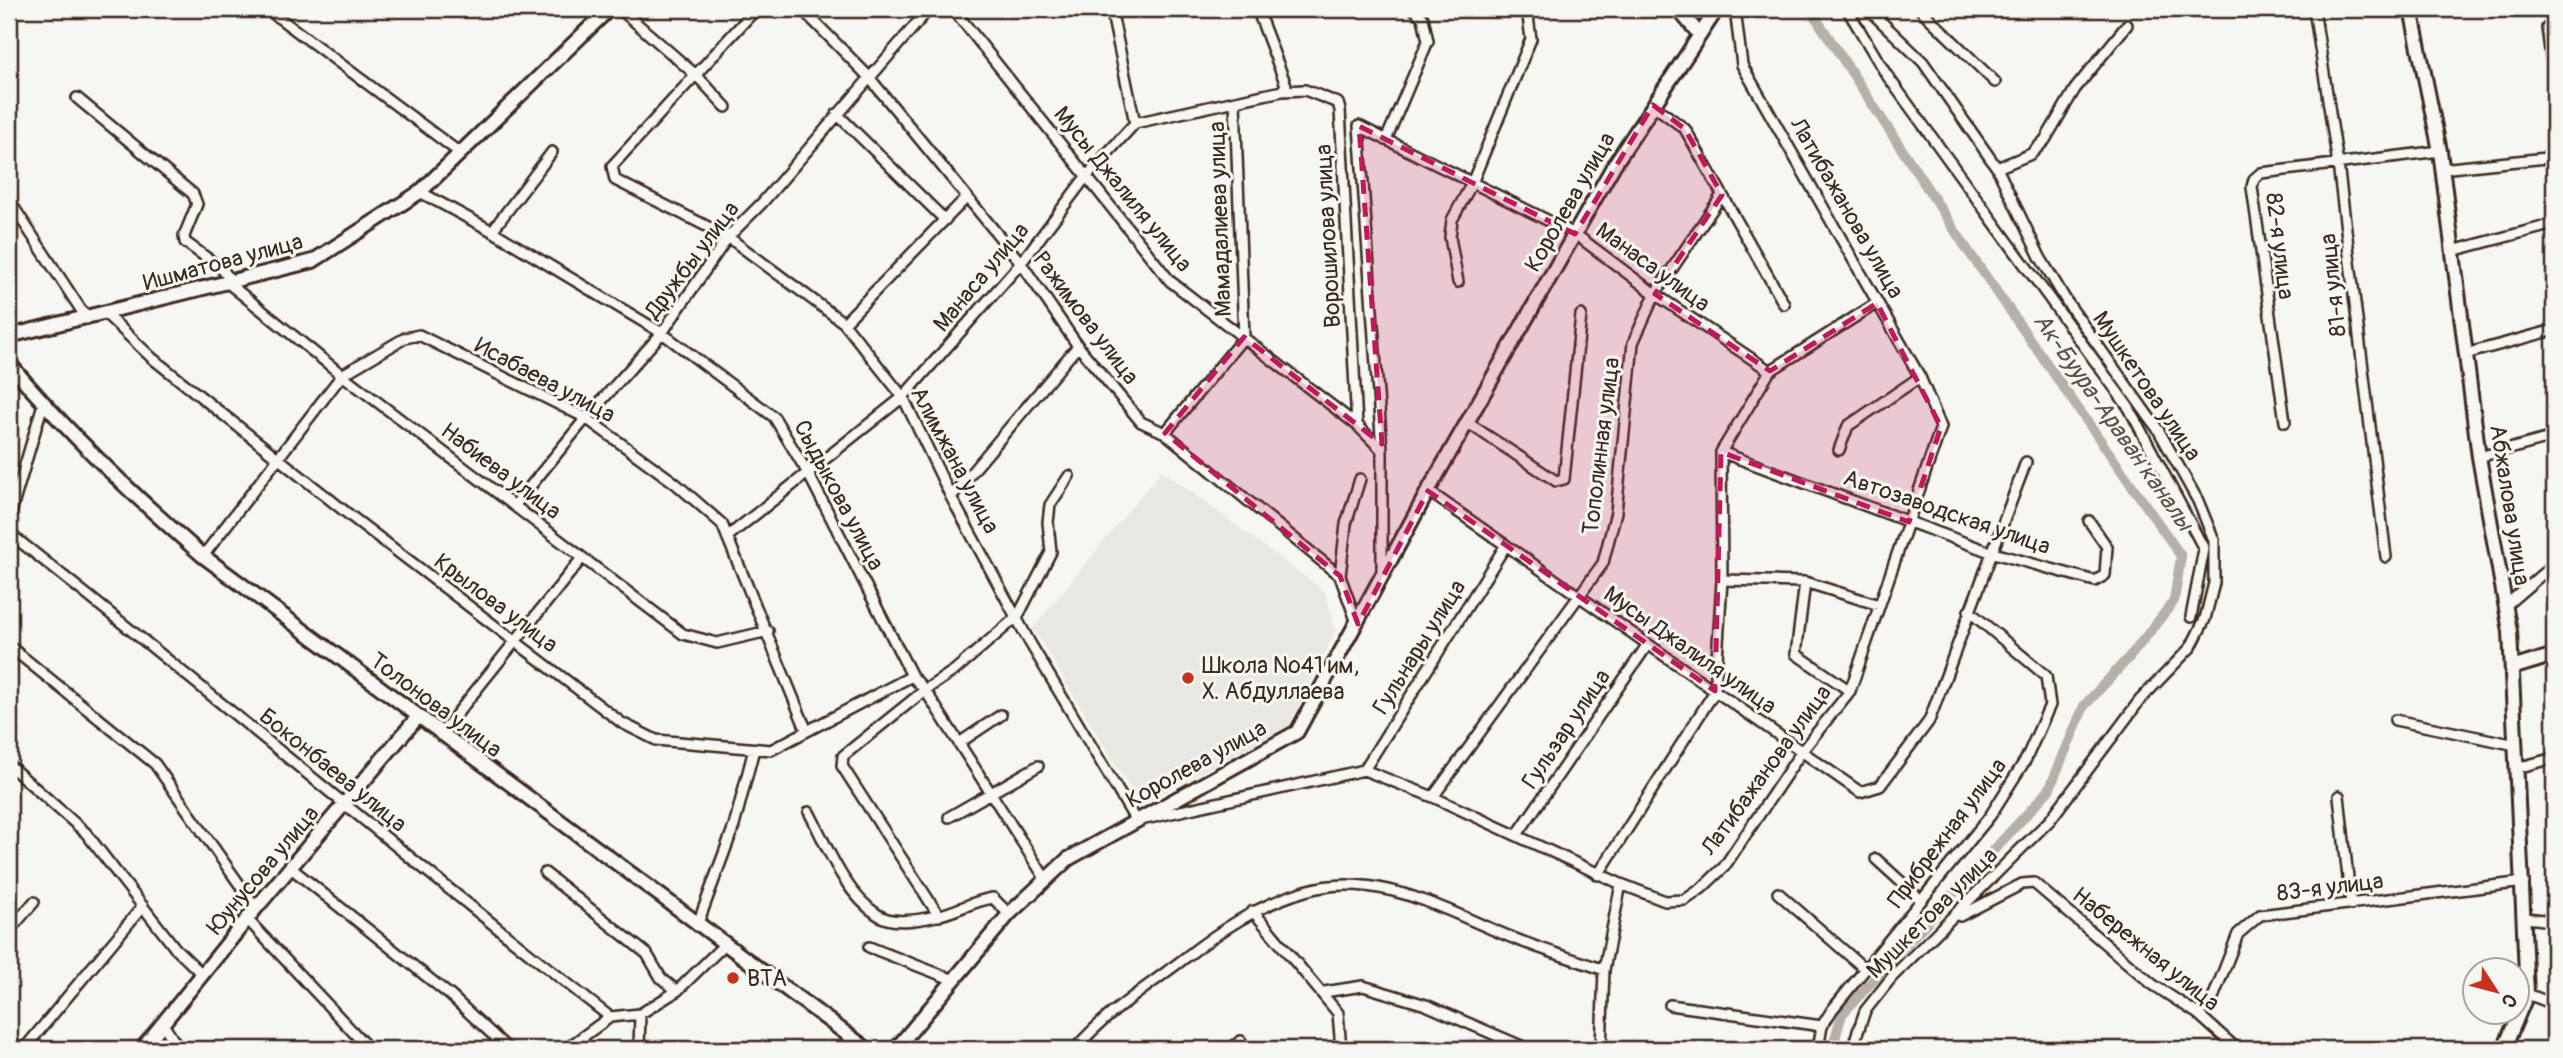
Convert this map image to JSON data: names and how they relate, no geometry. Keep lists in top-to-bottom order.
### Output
{
  "streets": {
    "street": [
      "Мусы Джалиля улица",
      "Королева улица",
      "Латибажанова улица",
      "Мамадалиева улица",
      "Ворошилова улица",
      "82-я улица",
      "Дружбы улица",
      "Ишматова улица",
      "Манаса улица",
      "81-я улица",
      "Ражимова улица",
      "Исабаева улица",
      "Мушкетова улица",
      "Тополинная улица",
      "Алимжана улица",
      "Набиева улица",
      "Сыдыкова улица",
      "Абжалова улица",
      "Автозаводская улица",
      "Крылова улица",
      "Гульнары улица",
      "Толонова улица",
      "Гульзар улица",
      "Боконбаева улица",
      "Прибрежная улица",
      "Юунусова улица",
      "83-я улица",
      "Набережная улица"
    ]
  },
  "crossings": [
    ["Мусы Джалиля улица", "Королева улица"],
    ["Мусы Джалиля улица", "Латибажанова улица"],
    ["Мусы Джалиля улица", "Мамадалиева улица"],
    ["Мусы Джалиля улица", "Ворошилова улица"],
    ["Мусы Джалиля улица", "Манаса улица"],
    ["Мусы Джалиля улица", "Тополинная улица"],
    ["Мусы Джалиля улица", "Автозаводская улица"],
    ["Мусы Джалиля улица", "Гульнары улица"],
    ["Мусы Джалиля улица", "Гульзар улица"],
    ["Мусы Джалиля улица", "Прибрежная улица"],
    ["Королева улица", "Ворошилова улица"],
    ["Королева улица", "Манаса улица"],
    ["Королева улица", "Алимжана улица"],
    ["Королева улица", "Сыдыкова улица"],
    ["Латибажанова улица", "Тополинная улица"],
    ["Латибажанова улица", "Автозаводская улица"],
    ["Латибажанова улица", "Гульнары улица"],
    ["Латибажанова улица", "Гульзар улица"],
    ["Мамадалиева улица", "Ражимова улица"],
    ["Ворошилова улица", "Манаса улица"],
    ["82-я улица", "81-я улица"],
    ["82-я улица", "Абжалова улица"],
    ["Дружбы улица", "Ражимова улица"],
    ["Дружбы улица", "Исабаева улица"],
    ["Дружбы улица", "Алимжана улица"],
    ["Дружбы улица", "Набиева улица"],
    ["Дружбы улица", "Сыдыкова улица"],
    ["Ишматова улица", "Набиева улица"],
    ["Ишматова улица", "Сыдыкова улица"],
    ["Ишматова улица", "Крылова улица"],
    ["Манаса улица", "Ражимова улица"],
    ["Манаса улица", "Исабаева улица"],
    ["Манаса улица", "Тополинная улица"],
    ["Манаса улица", "Алимжана улица"],
    ["Манаса улица", "Сыдыкова улица"],
    ["Исабаева улица", "Набиева улица"],
    ["Исабаева улица", "Крылова улица"],
    ["Исабаева улица", "Толонова улица"],
    ["Мушкетова улица", "Набережная улица"],
    ["Сыдыкова улица", "Крылова улица"],
    ["Абжалова улица", "83-я улица"],
    ["Толонова улица", "Юунусова улица"],
    ["Боконбаева улица", "Юунусова улица"],
    ["83-я улица", "Набережная улица"]
  ],
  "water": ["Ак-Буура-Араван каналы"],
  "places": ["Школа №41 им, Х. Абдуллаева", "BTA"],
  "north": "bottom right"
}
